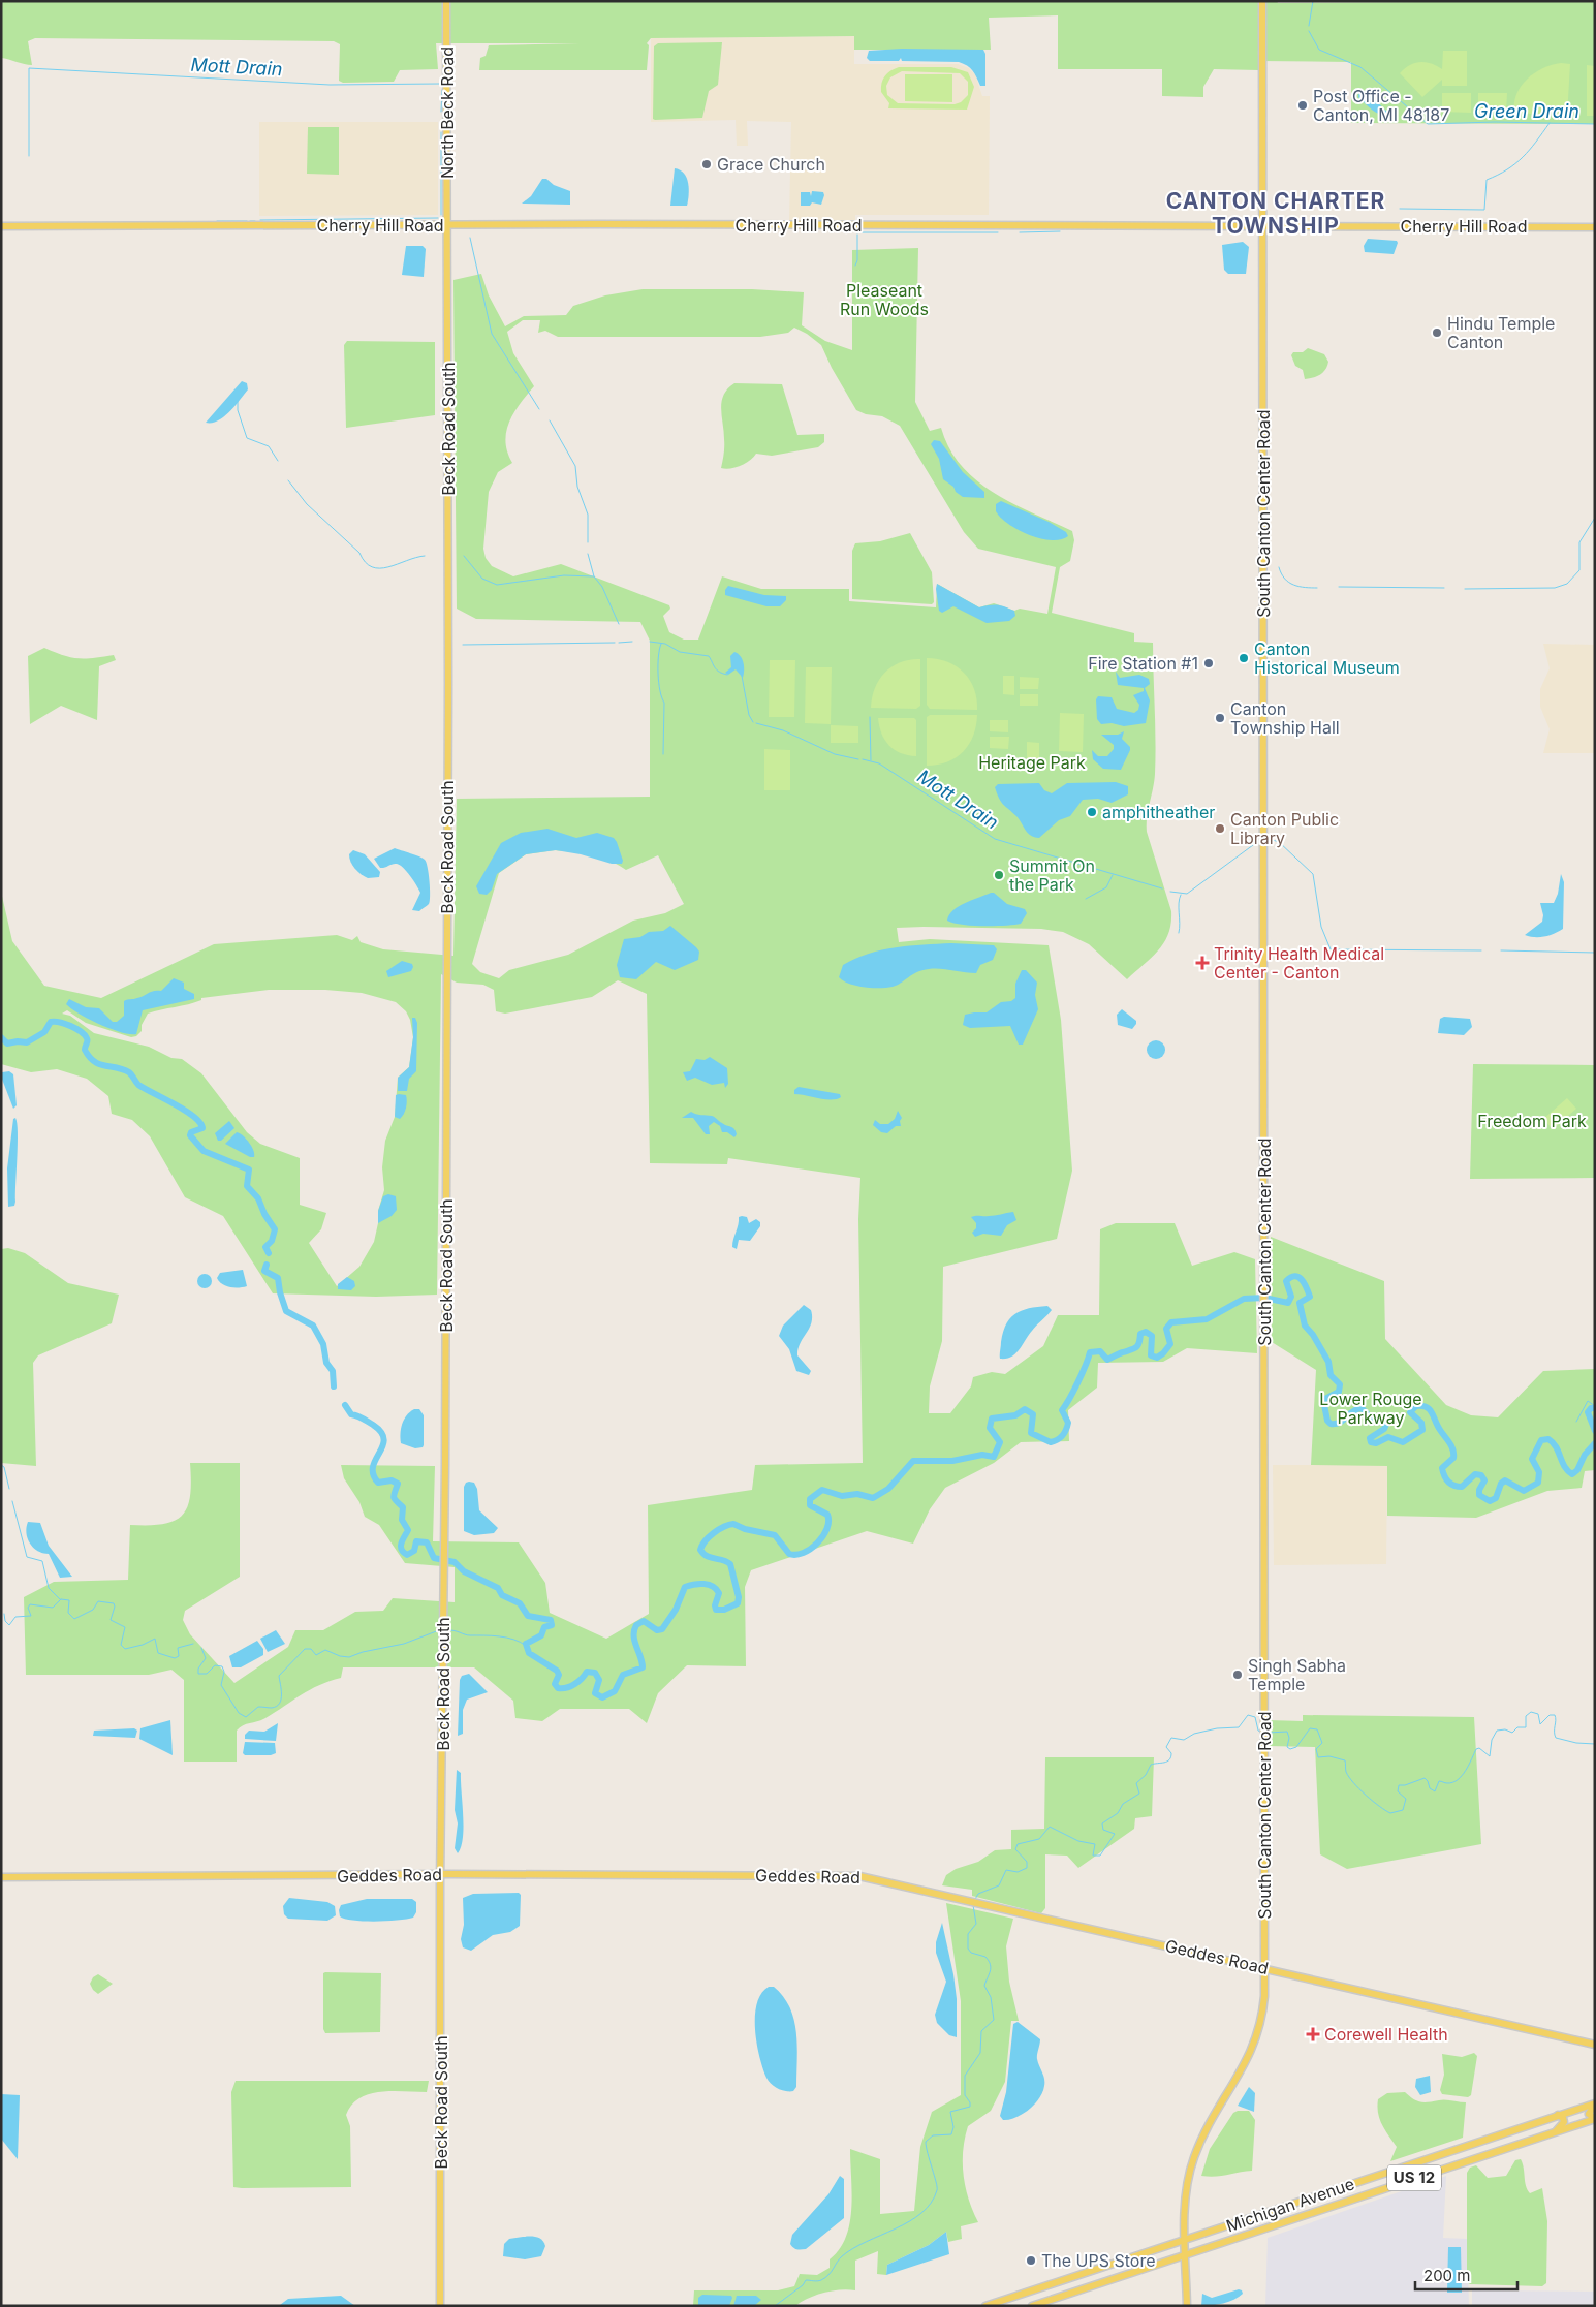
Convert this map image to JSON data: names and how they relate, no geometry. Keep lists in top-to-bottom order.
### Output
{
  "streets": {
    "main road": [
      "North Beck Road",
      "Cherry Hill Road",
      "Beck Road South",
      "South Canton Center Road",
      "Geddes Road",
      "US 12",
      "Michigan Avenue"
    ]
  },
  "crossings": [
    ["North Beck Road", "Cherry Hill Road"],
    ["North Beck Road", "Beck Road South"],
    ["Cherry Hill Road", "Beck Road South"],
    ["Cherry Hill Road", "South Canton Center Road"],
    ["Beck Road South", "Geddes Road"],
    ["South Canton Center Road", "Geddes Road"],
    ["South Canton Center Road", "Michigan Avenue"]
  ],
  "districts": ["CANTON CHARTER TOWNSHIP"],
  "water": ["Mott Drain", "Green Drain"],
  "parks": [
    "Pleaseant Run Woods",
    "Heritage Park",
    "Freedom Park",
    "Lower Rouge Parkway"
  ],
  "places": {
    "other": [
      "Post Office - Canton, MI 48187",
      "Grace Church",
      "Hindu Temple Canton",
      "Canton Historical Museum",
      "Fire Station #1",
      "Canton Township Hall",
      "amphitheather",
      "Canton Public Library",
      "Summit On the Park",
      "Singh Sabha Temple",
      "The UPS Store"
    ],
    "health": ["Trinity Health Medical Center - Canton", "Corewell Health"]
  },
  "scale_bar": "200 m"
}
